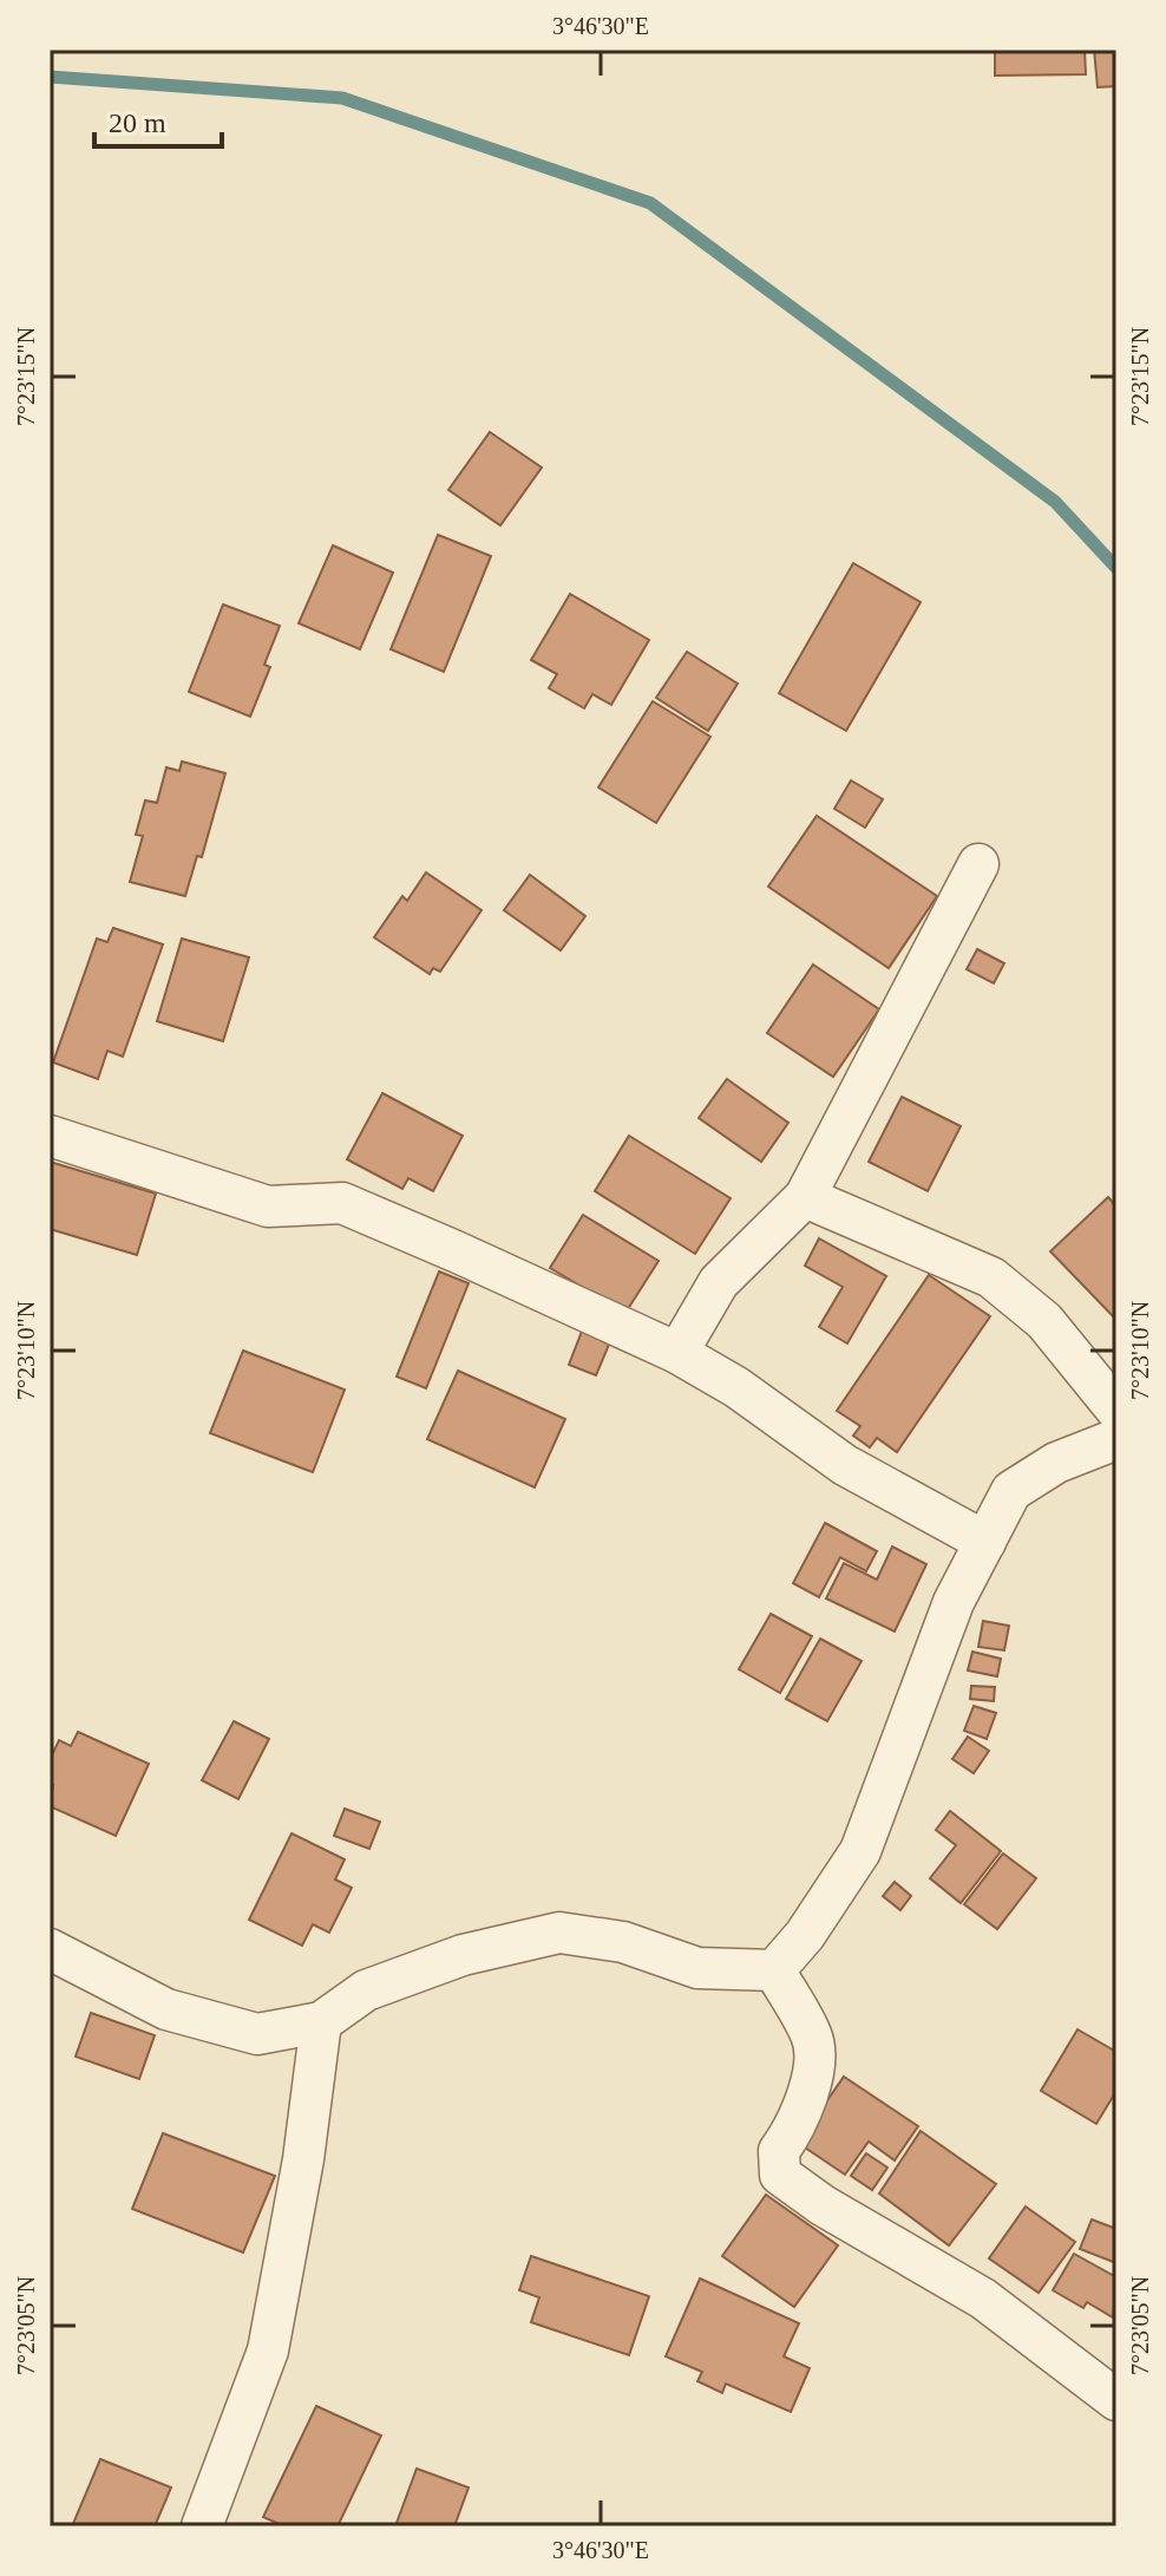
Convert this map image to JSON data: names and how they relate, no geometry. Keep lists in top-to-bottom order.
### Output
{
  "scale_bar": "20 m",
  "coordinates": [
    "3°46'30\"E",
    "7°23'15\"N",
    "7°23'10\"N",
    "7°23'05\"N"
  ]
}
